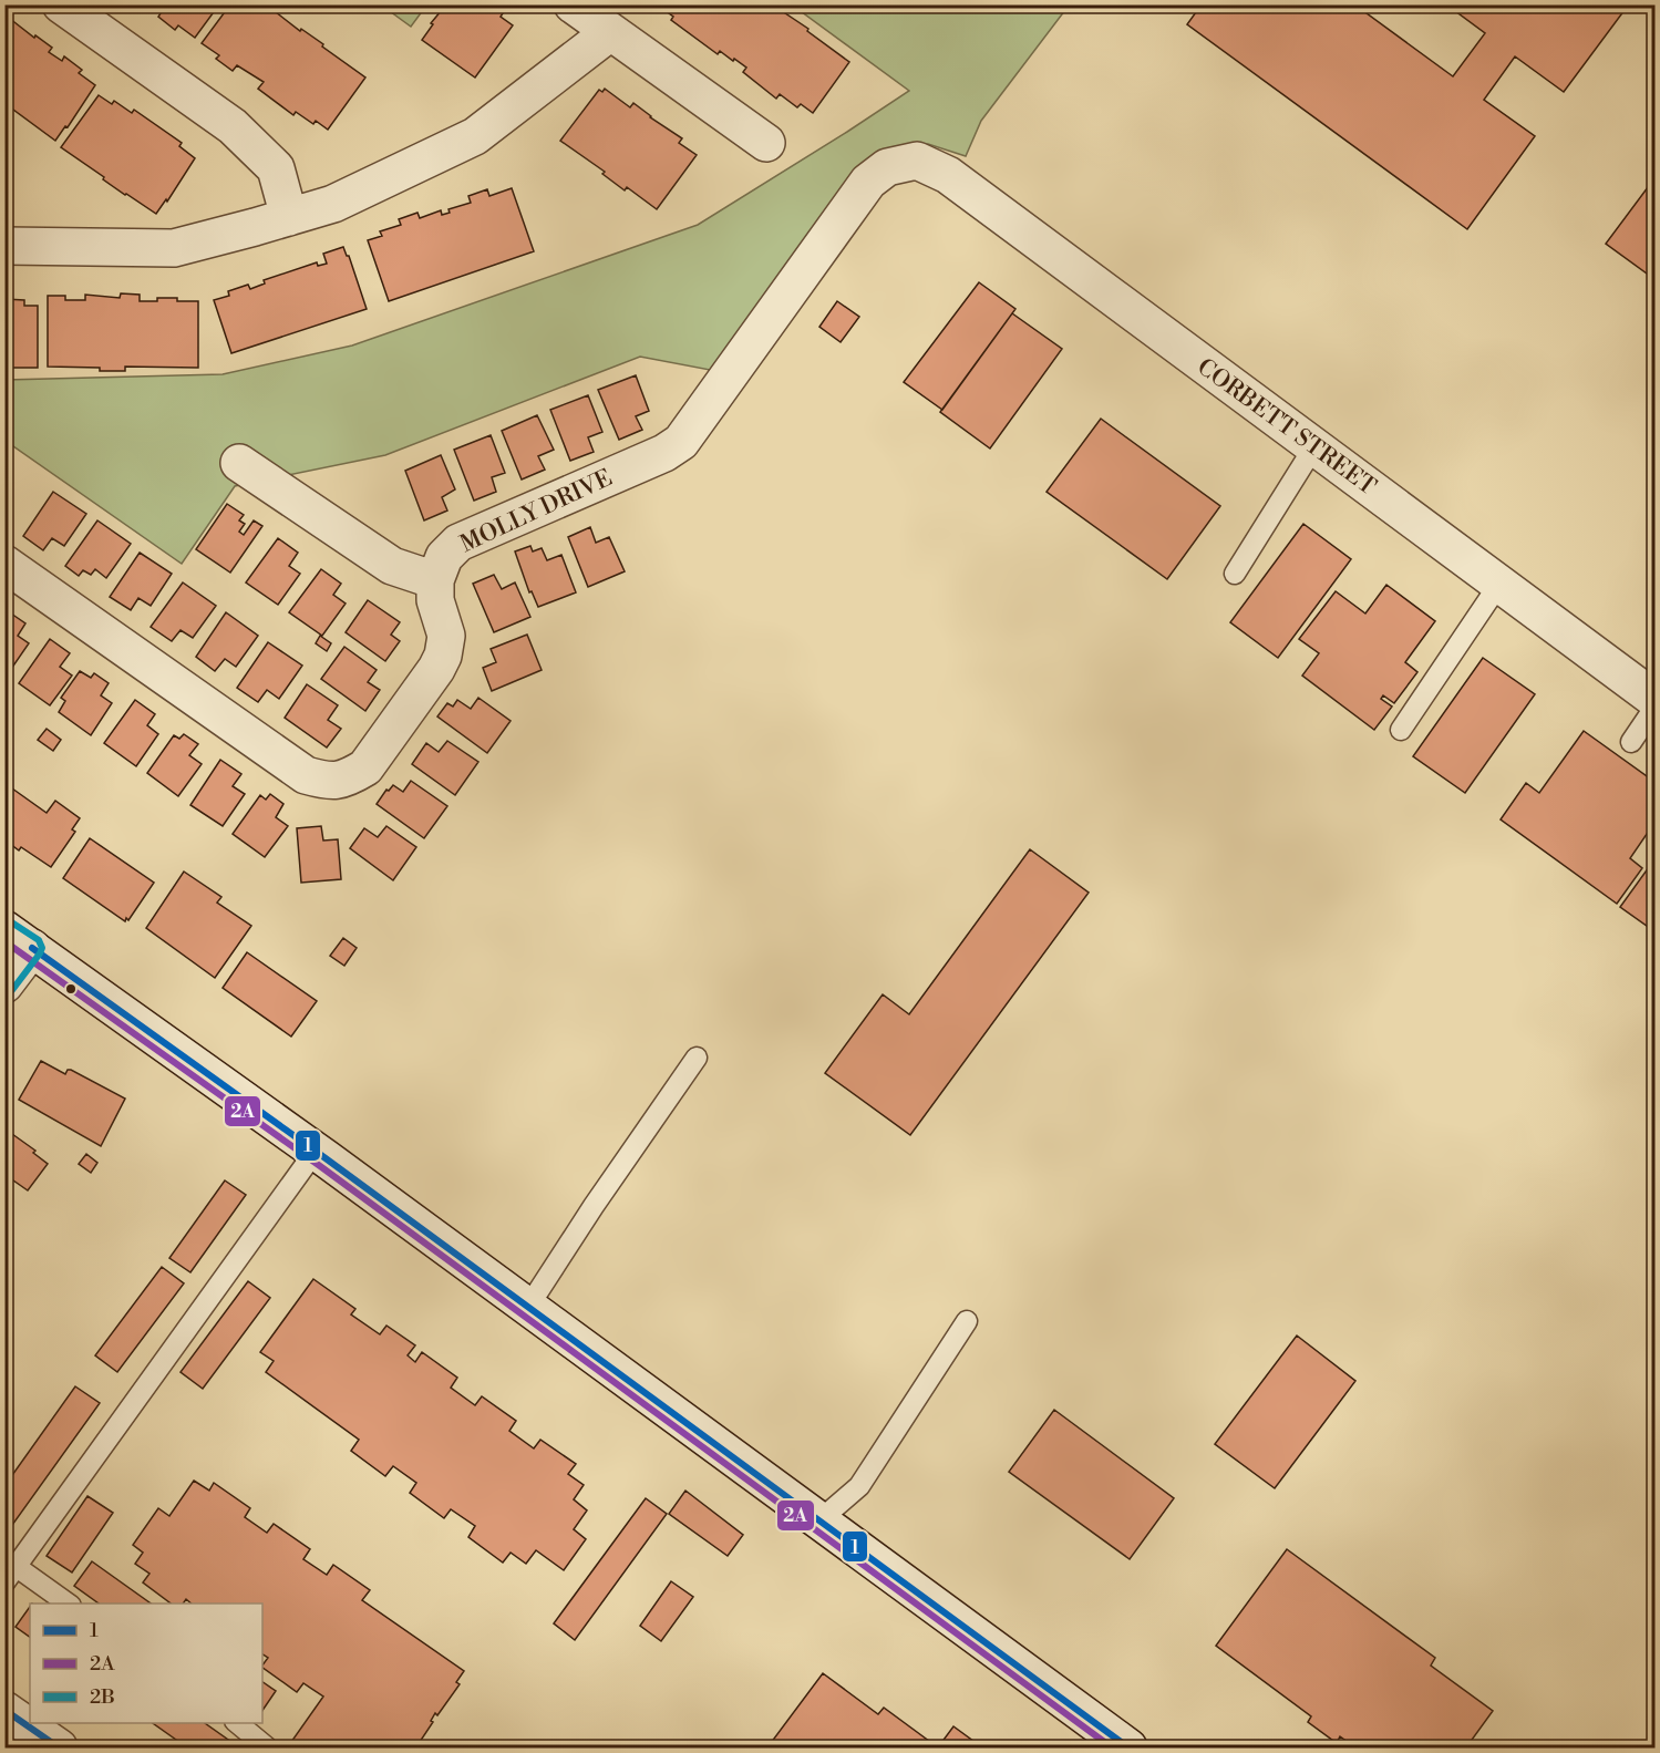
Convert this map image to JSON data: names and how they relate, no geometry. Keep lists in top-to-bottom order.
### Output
{
  "streets": {
    "street": ["CORBETT STREET", "MOLLY DRIVE"]
  },
  "crossings": [
    ["CORBETT STREET", "MOLLY DRIVE"]
  ],
  "lines": ["transit line 2B", "transit line 2A", "transit line 1"],
  "legend": ["1", "2A", "2B"]
}
